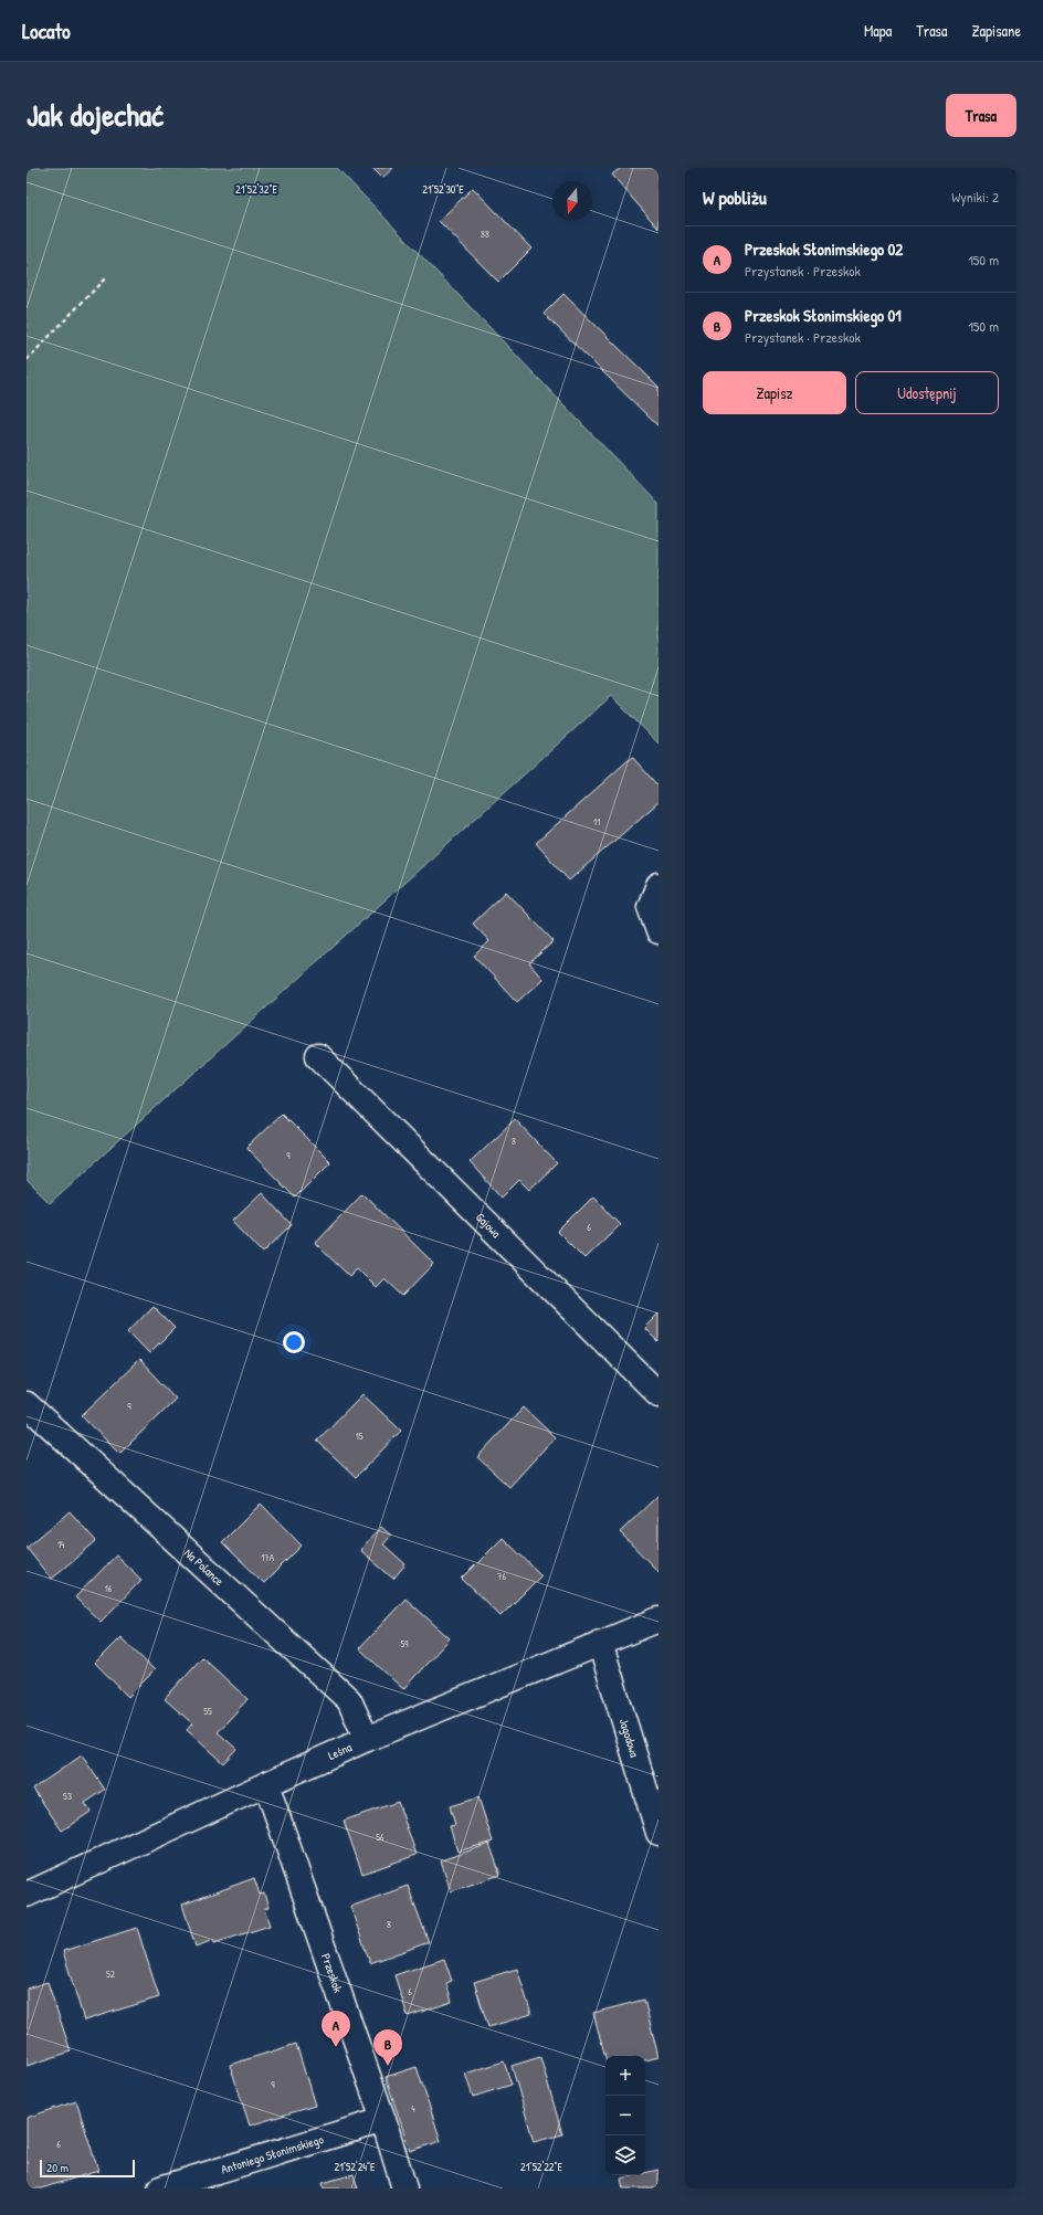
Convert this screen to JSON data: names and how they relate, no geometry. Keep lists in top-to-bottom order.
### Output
{
  "streets": {
    "street": [
      "Gajowa",
      "Na Polance",
      "Jagodowa",
      "Leśna",
      "Przeskok",
      "Antoniego Słonimskiego"
    ]
  },
  "crossings": [
    ["Na Polance", "Leśna"],
    ["Jagodowa", "Leśna"],
    ["Leśna", "Przeskok"],
    ["Przeskok", "Antoniego Słonimskiego"]
  ],
  "house_numbers": [
    "88",
    "11",
    "8",
    "9",
    "6",
    "9",
    "15",
    "14",
    "17A",
    "76",
    "16",
    "59",
    "55",
    "53",
    "56",
    "8",
    "52",
    "6",
    "9",
    "4",
    "6"
  ],
  "scale_bar": "20 m",
  "north": "bottom",
  "page": {
    "header": "Locato",
    "nav": ["Mapa", "Trasa", "Zapisane"],
    "title": "Jak dojechać",
    "buttons": [
      "Trasa",
      ["Zapisz", "Udostępnij"]
    ],
    "heading": ["W pobliżu", "Wyniki: 2"],
    "list": [
      {
        "mark": "A",
        "name": "Przeskok Słonimskiego 02",
        "note": "Przystanek · Przeskok",
        "value": "150 m"
      },
      {
        "mark": "B",
        "name": "Przeskok Słonimskiego 01",
        "note": "Przystanek · Przeskok",
        "value": "150 m"
      }
    ],
    "pins": ["A", "B"],
    "map_buttons": ["+", "−"],
    "scale": "20 m"
  },
  "coordinates": [
    "21°52'32\"E",
    "21°52'30\"E",
    "21°52'24\"E",
    "21°52'22\"E"
  ]
}
